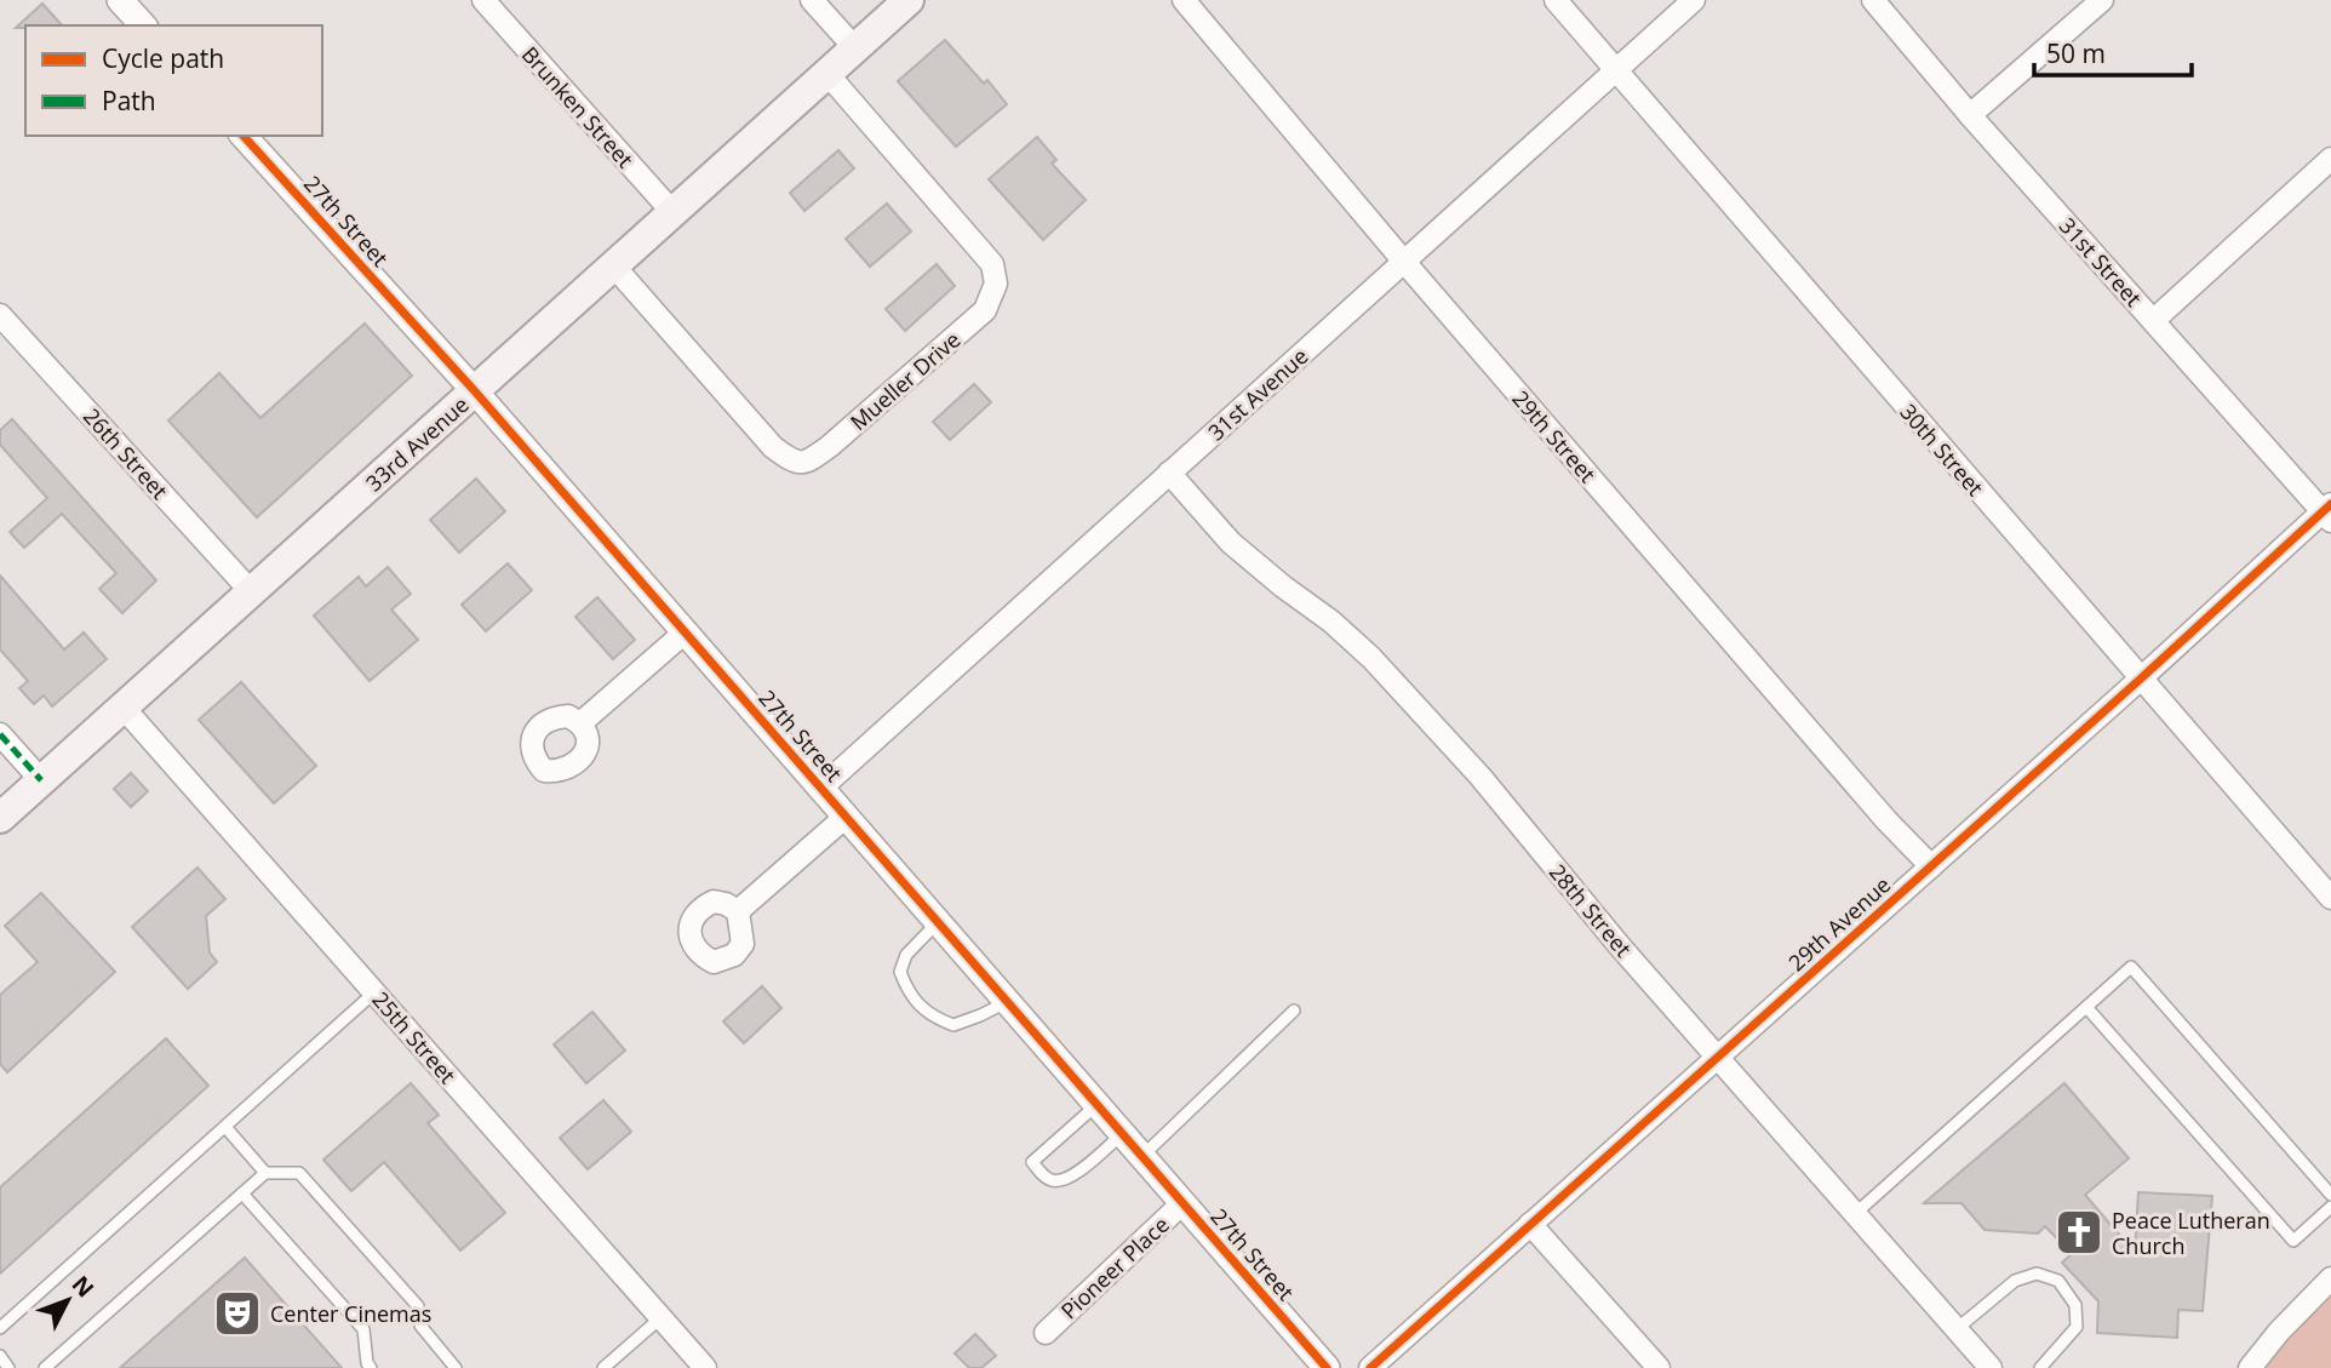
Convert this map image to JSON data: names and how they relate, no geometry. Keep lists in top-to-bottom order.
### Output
{
  "streets": {
    "main road": ["33rd Avenue"],
    "street": [
      "Brunken Street",
      "27th Street",
      "31st Street",
      "Mueller Drive",
      "31st Avenue",
      "29th Street",
      "30th Street",
      "26th Street",
      "28th Street",
      "29th Avenue",
      "25th Street",
      "Pioneer Place"
    ]
  },
  "crossings": [
    ["Brunken Street", "33rd Avenue"],
    ["27th Street", "31st Avenue"],
    ["27th Street", "33rd Avenue"],
    ["27th Street", "Pioneer Place"],
    ["31st Street", "29th Avenue"],
    ["Mueller Drive", "33rd Avenue"],
    ["31st Avenue", "29th Street"],
    ["31st Avenue", "30th Street"],
    ["31st Avenue", "28th Street"],
    ["29th Street", "29th Avenue"],
    ["33rd Avenue", "26th Street"],
    ["33rd Avenue", "25th Street"],
    ["30th Street", "29th Avenue"],
    ["28th Street", "29th Avenue"]
  ],
  "places": {
    "church": ["Peace Lutheran Church"],
    "theatre": ["Center Cinemas"]
  },
  "legend": ["Cycle path", "Path"],
  "scale_bar": "50 m",
  "north": "top right"
}
